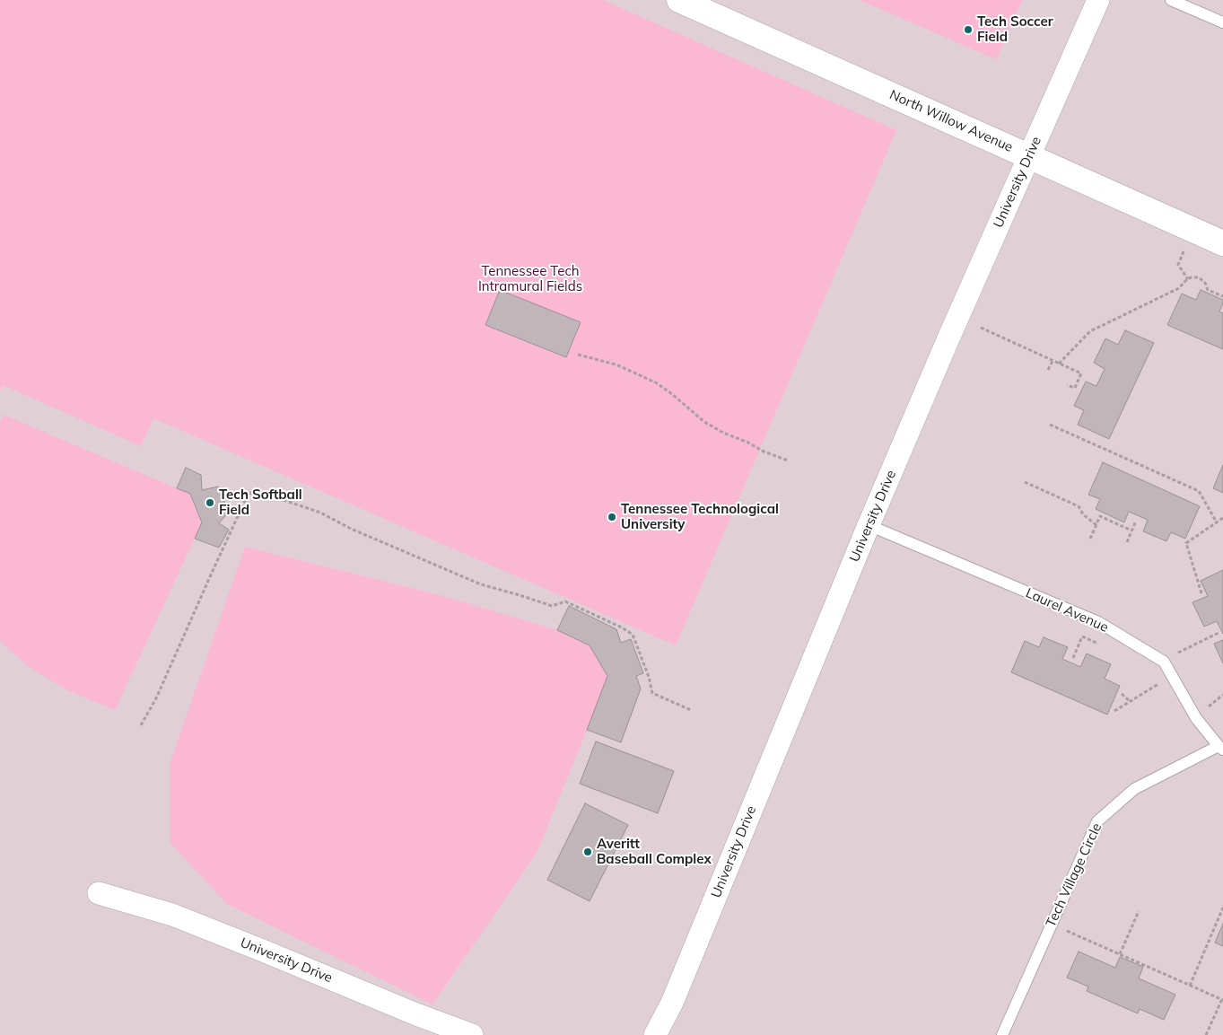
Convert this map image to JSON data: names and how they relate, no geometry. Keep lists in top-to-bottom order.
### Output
{
  "streets": {
    "main road": ["North Willow Avenue"],
    "street": ["University Drive"],
    "lane": ["Laurel Avenue", "Tech Village Circle"]
  },
  "crossings": [
    ["North Willow Avenue", "University Drive"],
    ["University Drive", "Laurel Avenue"],
    ["Laurel Avenue", "Tech Village Circle"]
  ],
  "parks": ["Tennessee Tech Intramural Fields"],
  "places": [
    "Tech Soccer Field",
    "Tech Softball Field",
    "Tennessee Technological University",
    "Averitt Baseball Complex"
  ]
}
